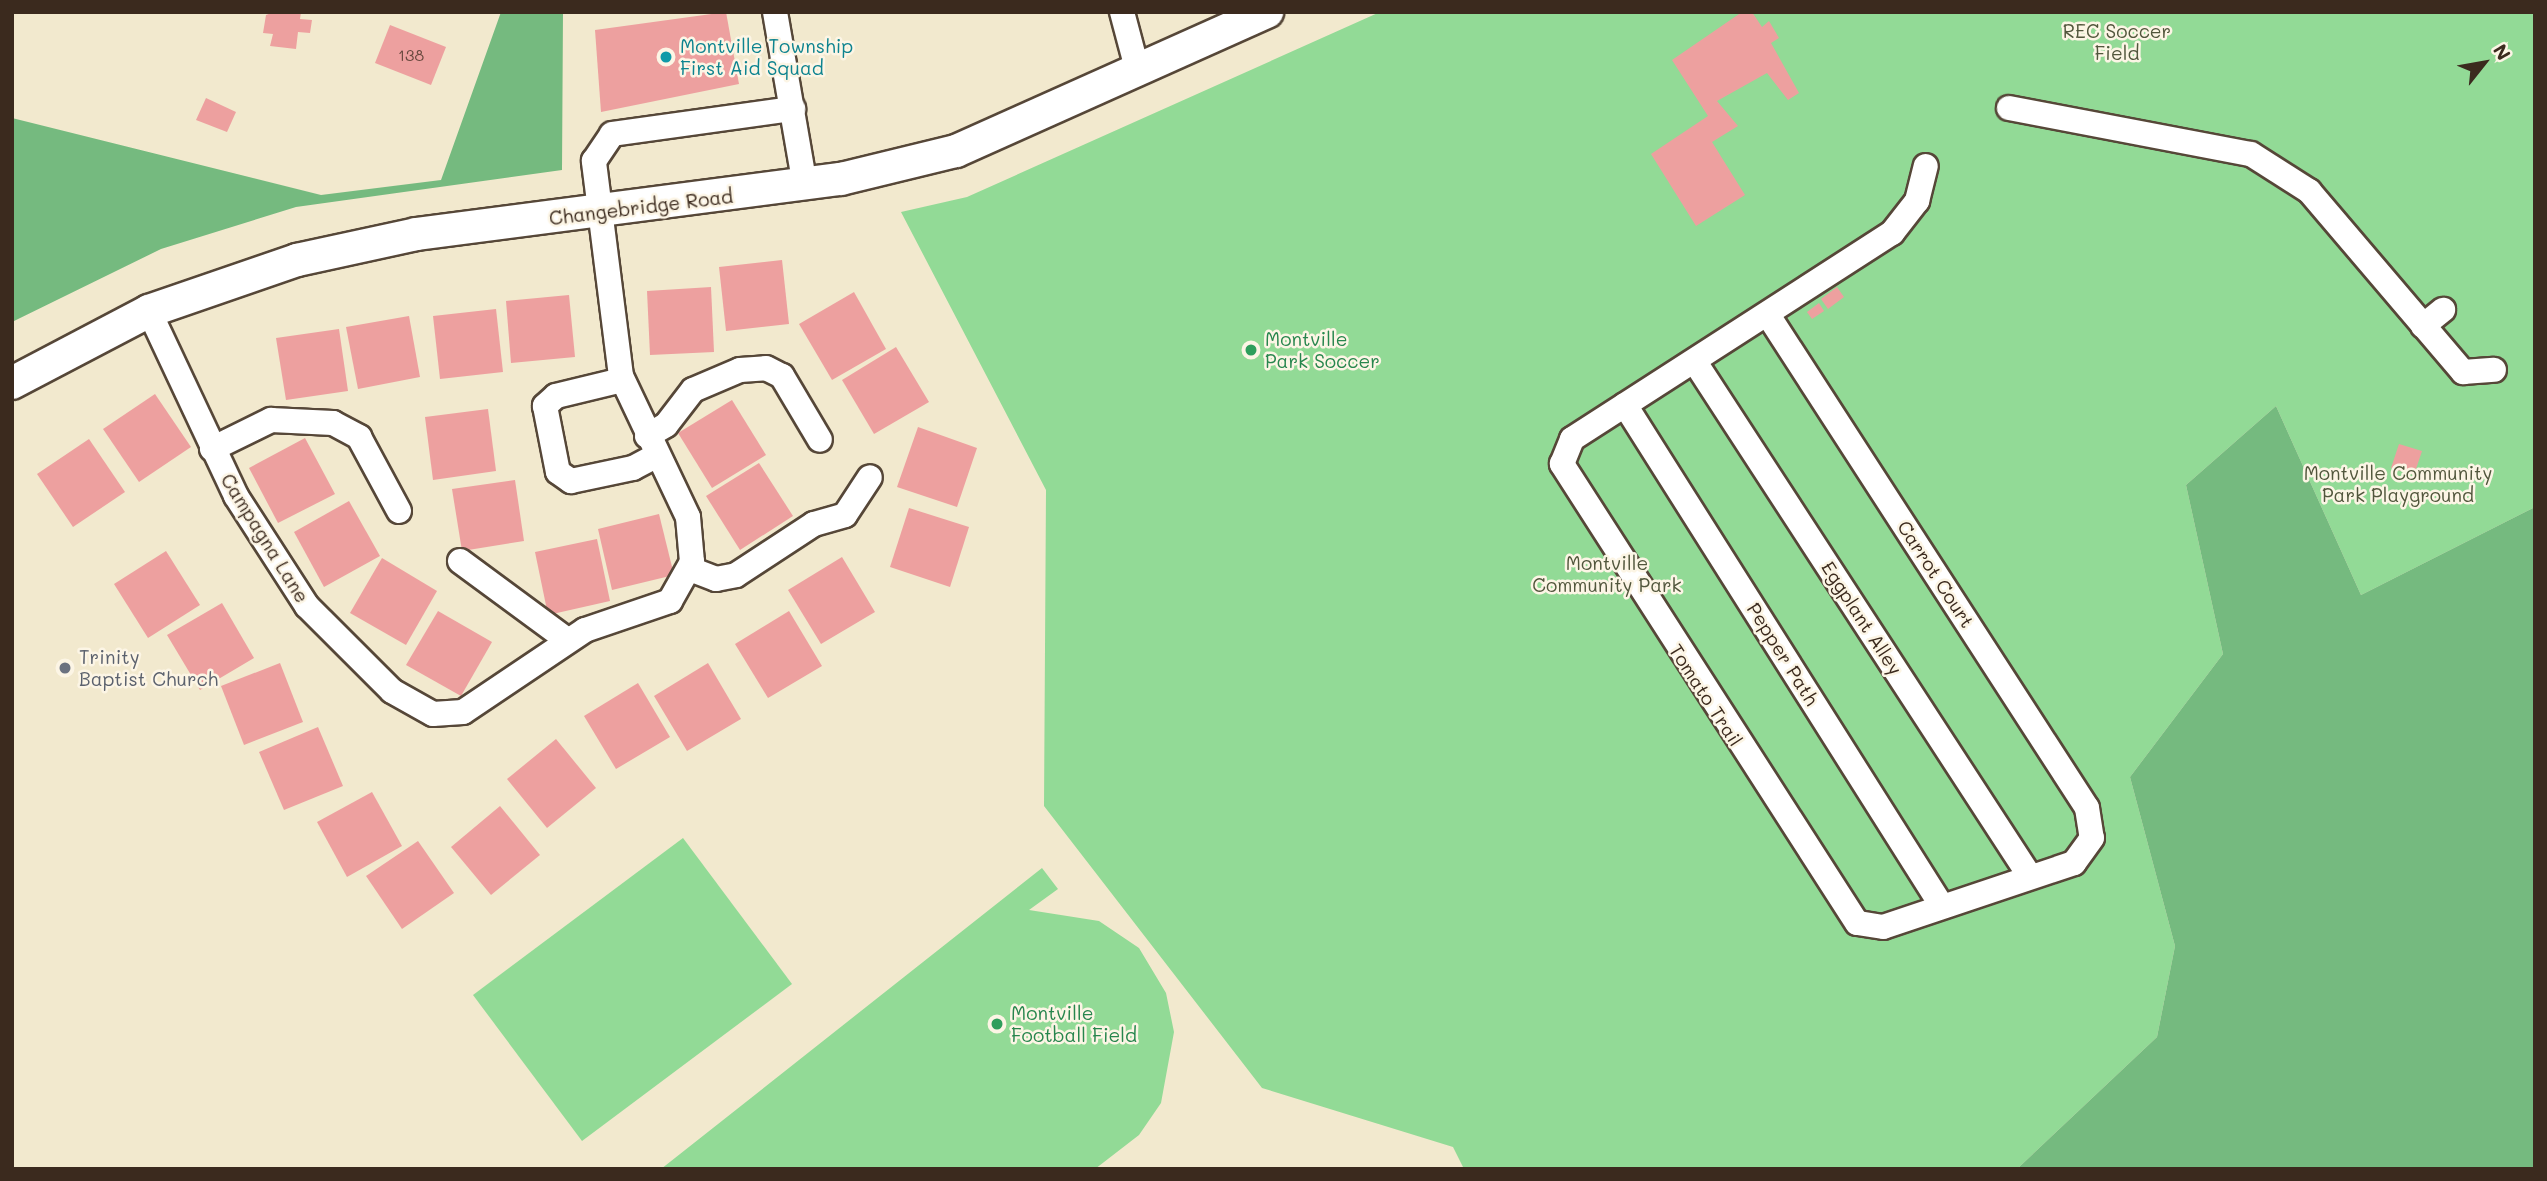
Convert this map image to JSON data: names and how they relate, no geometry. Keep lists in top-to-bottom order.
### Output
{
  "streets": {
    "main road": ["Changebridge Road"],
    "street": [
      "Campagna Lane",
      "Carrot Court",
      "Eggplant Alley",
      "Pepper Path",
      "Tomato Trail"
    ]
  },
  "crossings": [
    ["Changebridge Road", "Campagna Lane"],
    ["Carrot Court", "Eggplant Alley"],
    ["Pepper Path", "Tomato Trail"]
  ],
  "parks": ["REC Soccer Field", "Montville Community Park Playground", "Montville Community Park"],
  "places": [
    "Montville Township First Aid Squad",
    "Montville Park Soccer",
    "Trinity Baptist Church",
    "Montville Football Field"
  ],
  "house_numbers": ["138"],
  "north": "top right"
}
